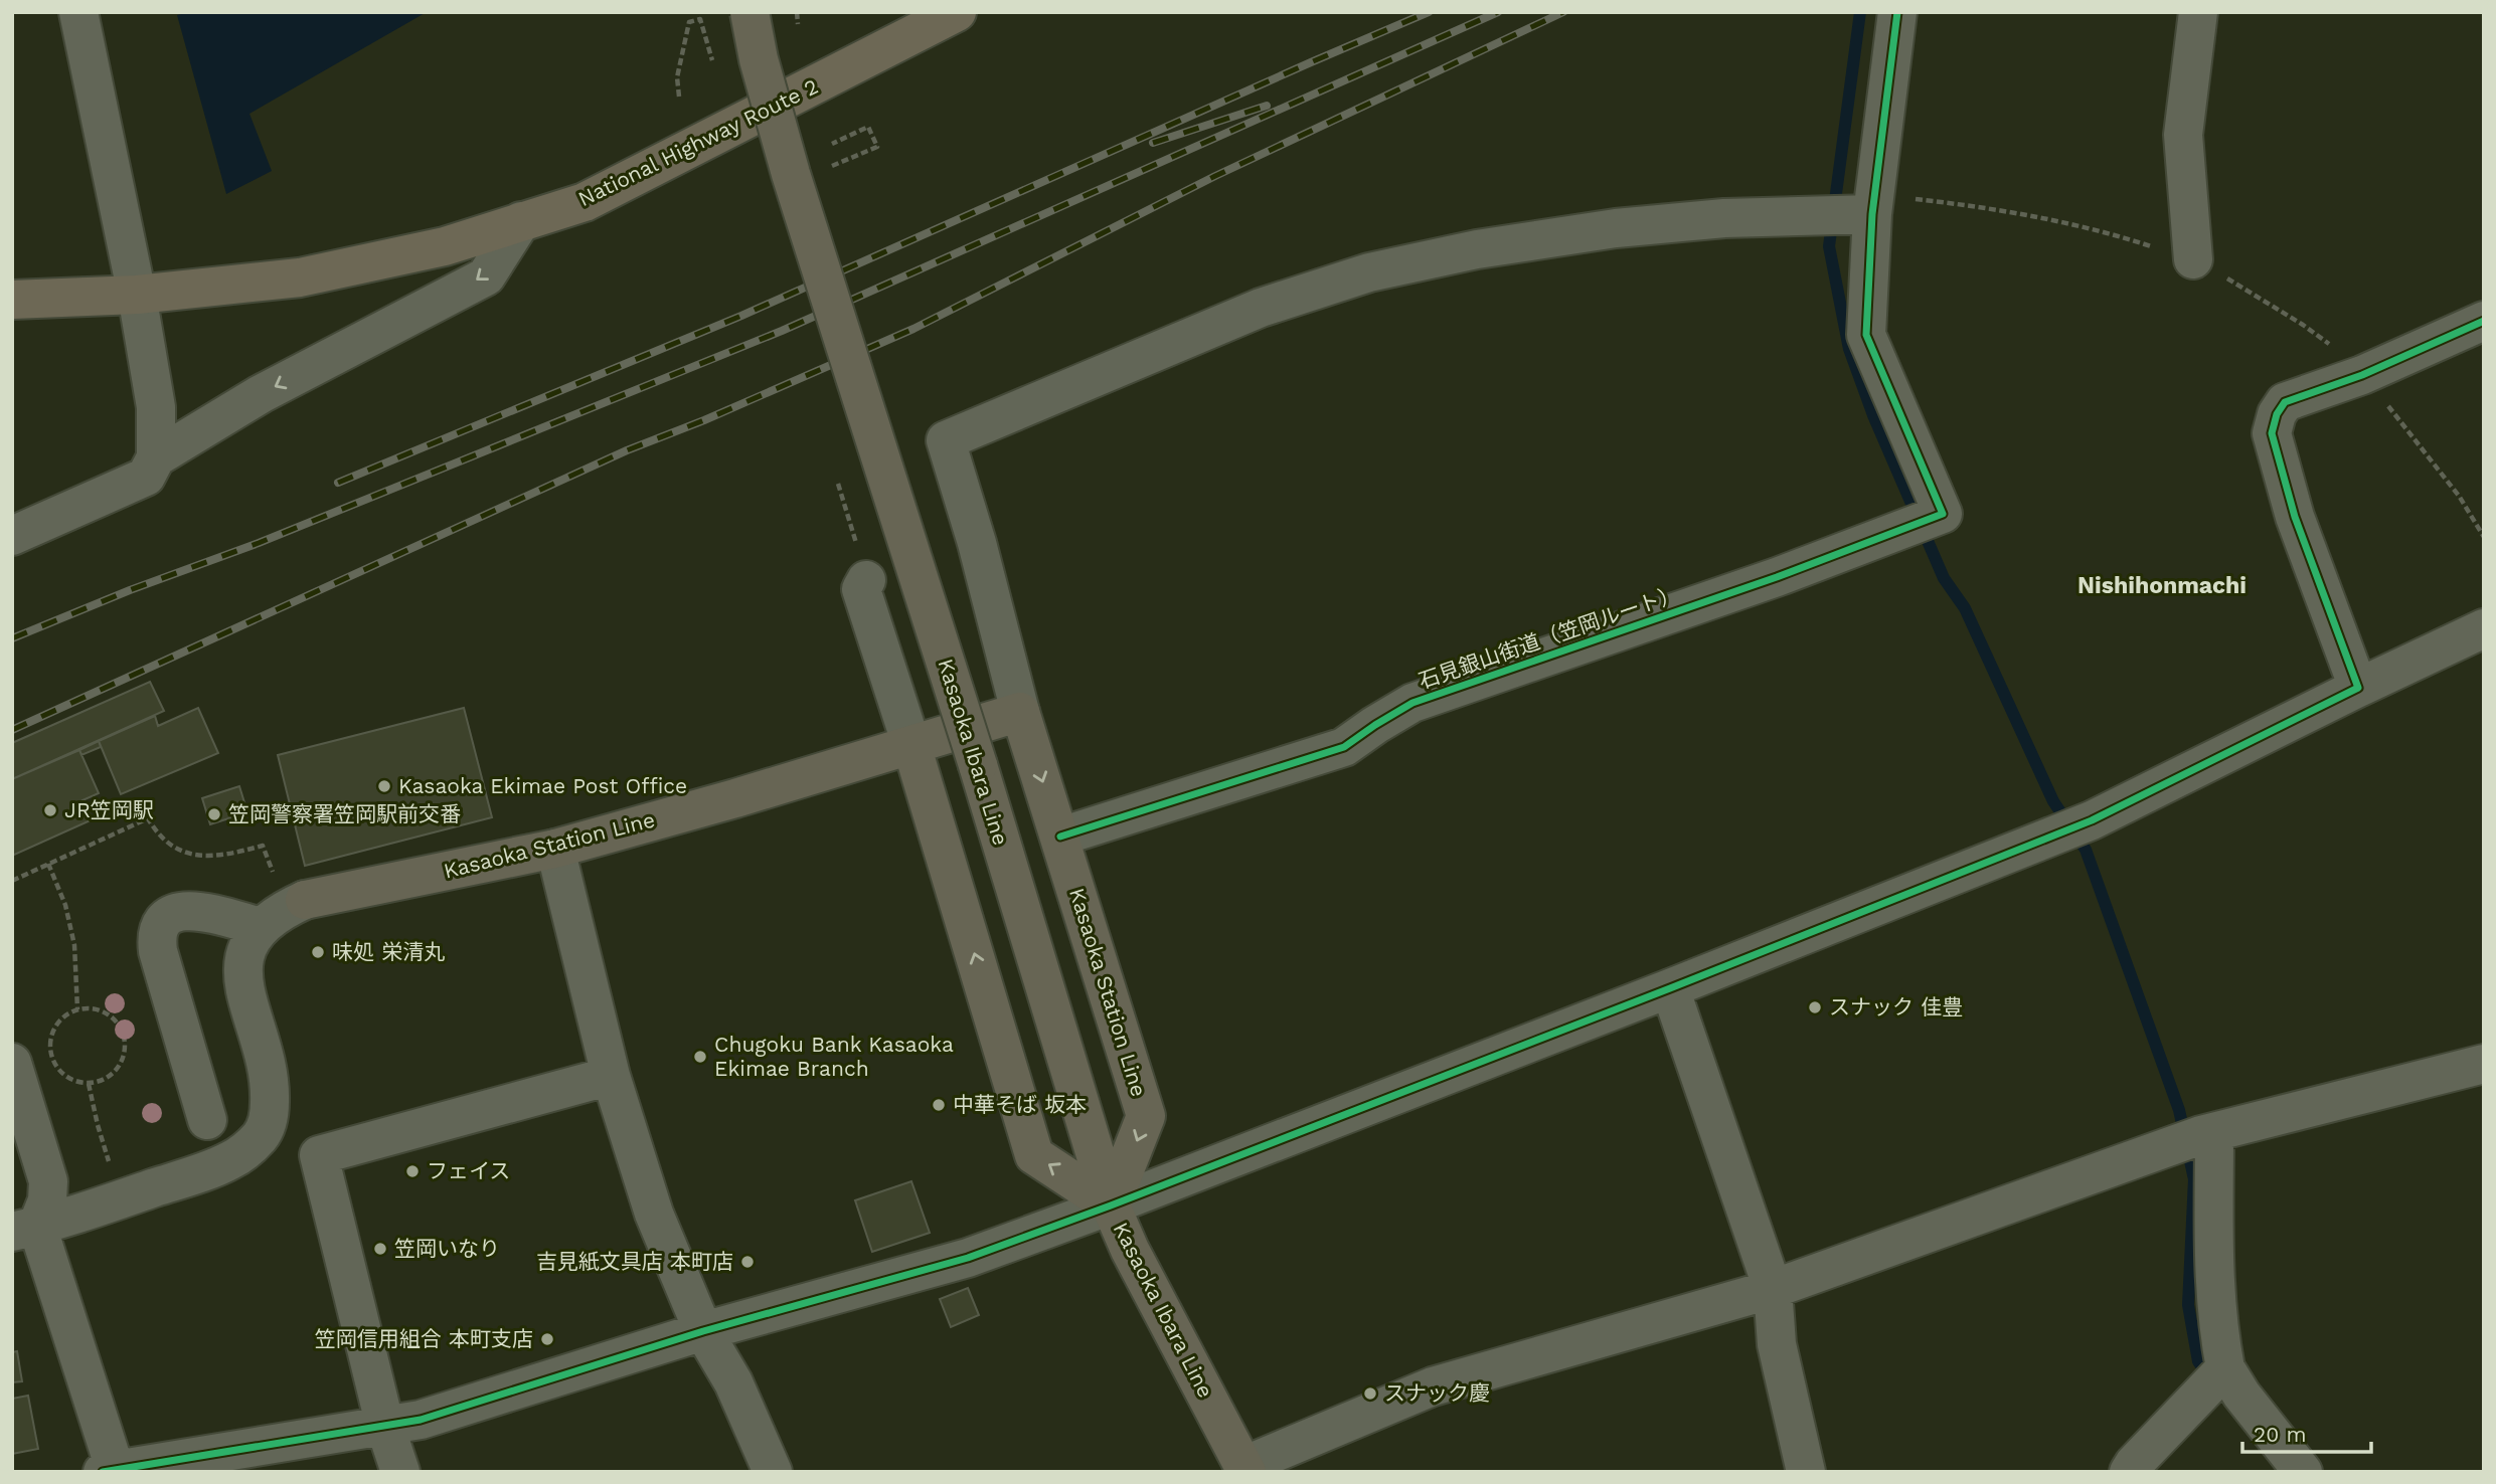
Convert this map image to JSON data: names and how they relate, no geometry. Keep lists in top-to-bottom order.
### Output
{
  "streets": {
    "highway": ["National Highway Route 2"],
    "main road": ["Kasaoka Ibara Line", "Kasaoka Station Line"],
    "street": ["石見銀山街道（笠岡ルート）"]
  },
  "crossings": [
    ["石見銀山街道（笠岡ルート）", "Kasaoka Station Line"],
    ["Kasaoka Ibara Line", "Kasaoka Station Line"]
  ],
  "districts": ["Nishihonmachi"],
  "places": [
    "Kasaoka Ekimae Post Office",
    "JR笠岡駅",
    "笠岡警察署笠岡駅前交番",
    "味処 栄清丸",
    "スナック 佳豊",
    "Chugoku Bank Kasaoka Ekimae Branch",
    "中華そば 坂本",
    "フェイス",
    "笠岡いなり",
    "吉見紙文具店 本町店",
    "笠岡信用組合 本町支店",
    "スナック慶"
  ],
  "scale_bar": "20 m"
}
